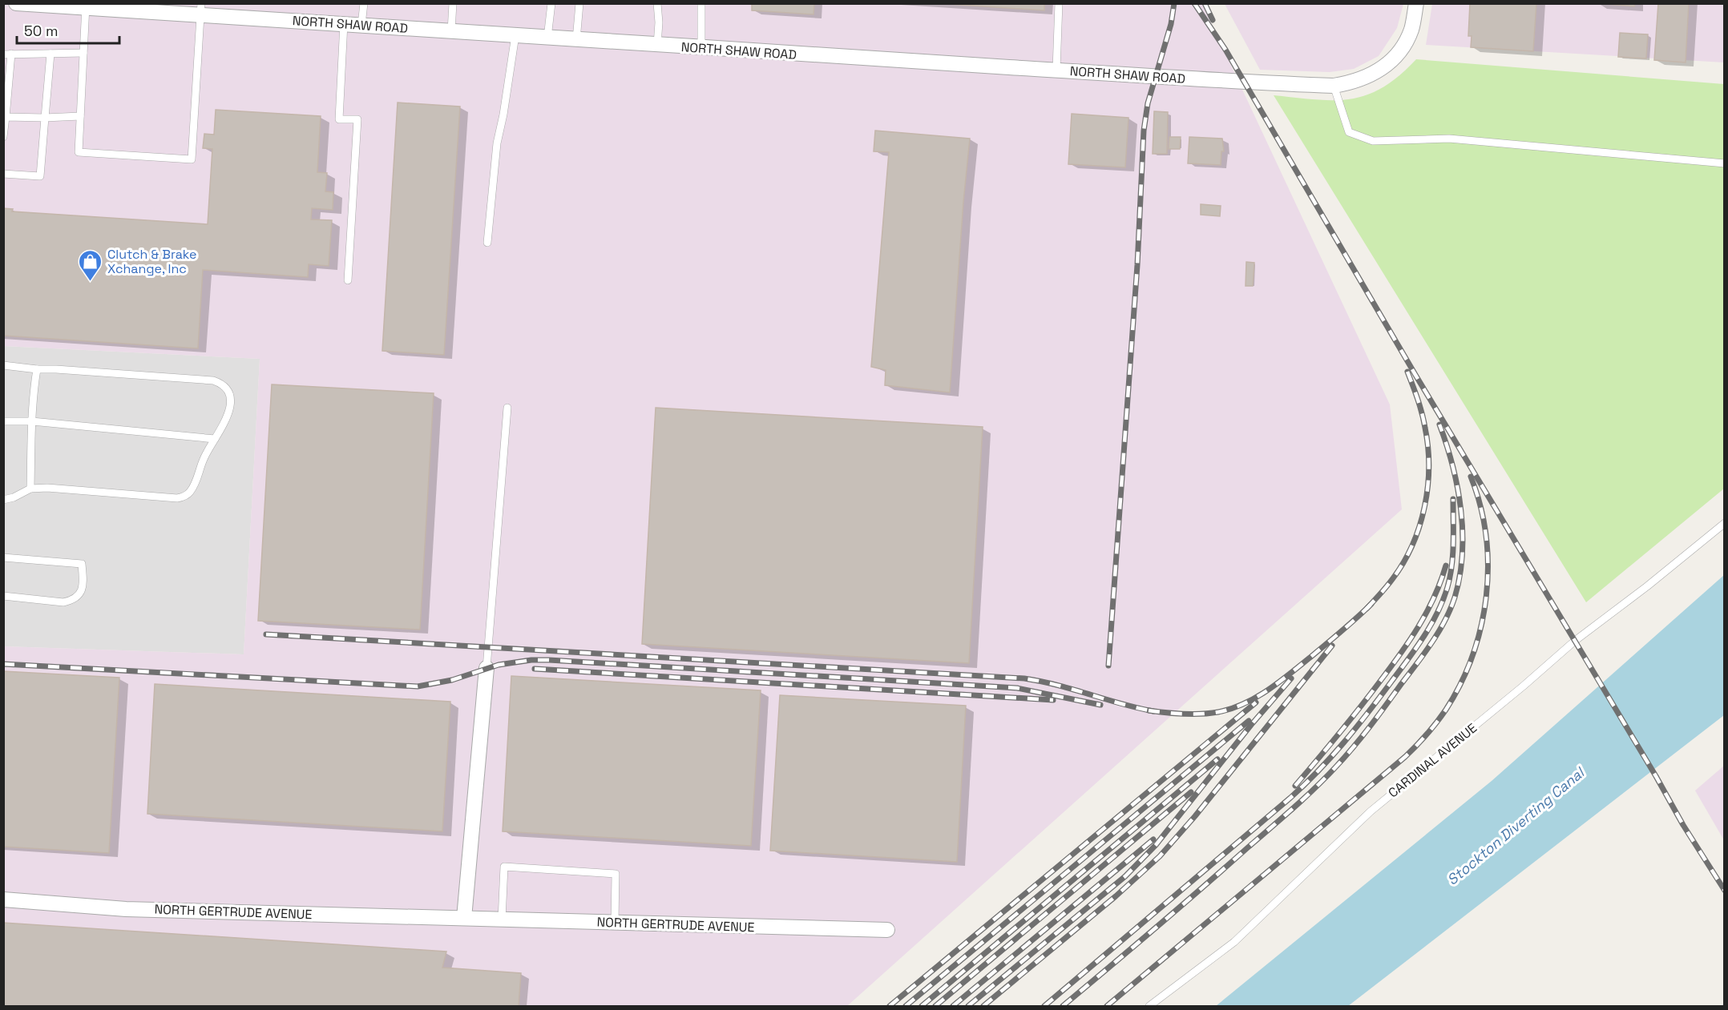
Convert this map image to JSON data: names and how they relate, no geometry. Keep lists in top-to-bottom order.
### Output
{
  "streets": {
    "street": ["NORTH SHAW ROAD", "NORTH GERTRUDE AVENUE"],
    "lane": ["CARDINAL AVENUE"]
  },
  "water": ["Stockton Diverting Canal"],
  "places": {
    "shop": ["Clutch & Brake Xchange, Inc"]
  },
  "scale_bar": "50 m"
}
